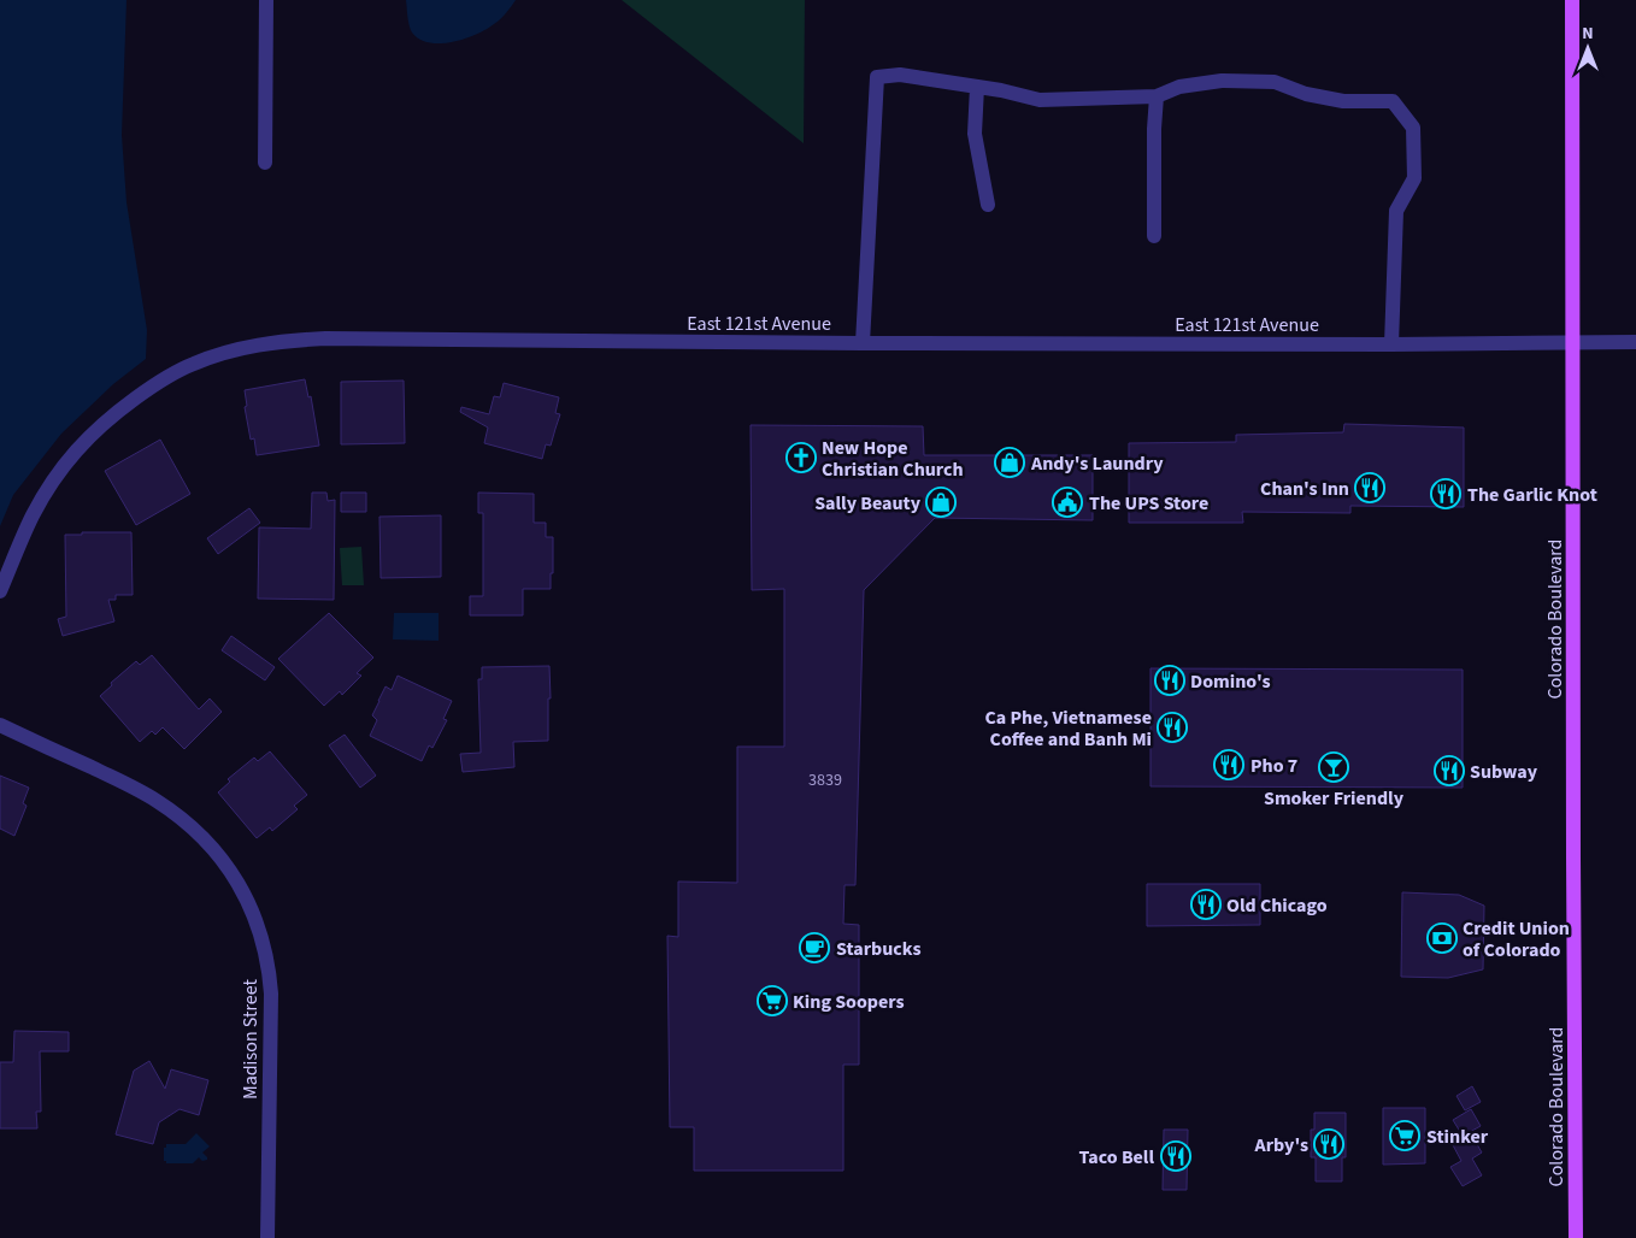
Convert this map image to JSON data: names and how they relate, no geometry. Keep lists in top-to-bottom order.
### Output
{
  "streets": {
    "main road": ["Colorado Boulevard"],
    "street": ["East 121st Avenue", "Madison Street"]
  },
  "crossings": [
    ["East 121st Avenue", "Colorado Boulevard"]
  ],
  "places": {
    "church": ["New Hope Christian Church"],
    "shop": ["Andy's Laundry", "Sally Beauty"],
    "restaurant": [
      "Chan's Inn",
      "The Garlic Knot",
      "Domino's",
      "Ca Phe, Vietnamese Coffee and Banh Mi",
      "Pho 7",
      "Subway",
      "Old Chicago",
      "Arby's",
      "Taco Bell"
    ],
    "public building": ["The UPS Store"],
    "bar": ["Smoker Friendly"],
    "bank": ["Credit Union of Colorado"],
    "cafe": ["Starbucks"],
    "supermarket": ["King Soopers", "Stinker"]
  },
  "house_numbers": ["3839"],
  "north": "top"
}
